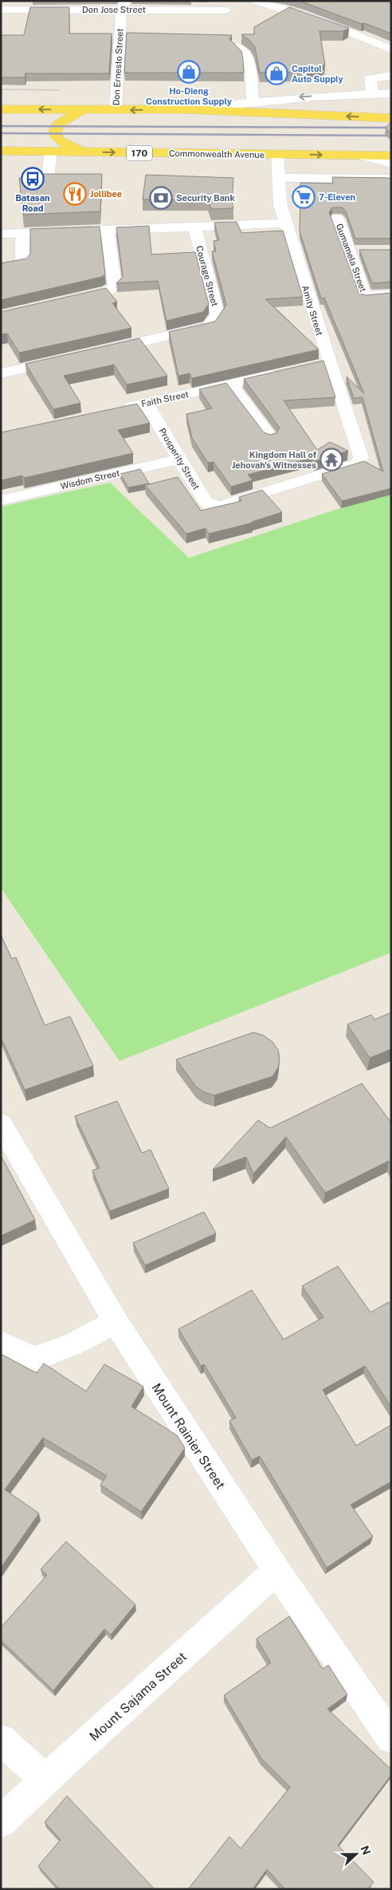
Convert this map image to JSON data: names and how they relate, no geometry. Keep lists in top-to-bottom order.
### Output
{
  "streets": {
    "main road": ["170", "Commonwealth Avenue"],
    "street": [
      "Don Jose Street",
      "Don Ernesto Street",
      "Gumamela Street",
      "Courage Street",
      "Amity Street",
      "Faith Street",
      "Prosperity Street",
      "Wisdom Street",
      "Mount Rainier Street",
      "Mount Sajama Street"
    ]
  },
  "crossings": [
    ["Don Jose Street", "Don Ernesto Street"],
    ["Commonwealth Avenue", "Amity Street"],
    ["Amity Street", "Prosperity Street"],
    ["Faith Street", "Prosperity Street"],
    ["Prosperity Street", "Wisdom Street"],
    ["Mount Rainier Street", "Mount Sajama Street"]
  ],
  "places": {
    "shop": ["Ho-Dieng Construction Supply", "Capitol Auto Supply"],
    "bus stop": ["Batasan Road"],
    "restaurant": ["Jollibee"],
    "supermarket": ["7-Eleven"],
    "bank": ["Security Bank"],
    "temple": ["Kingdom Hall of Jehovah's Witnesses"]
  },
  "north": "right"
}
